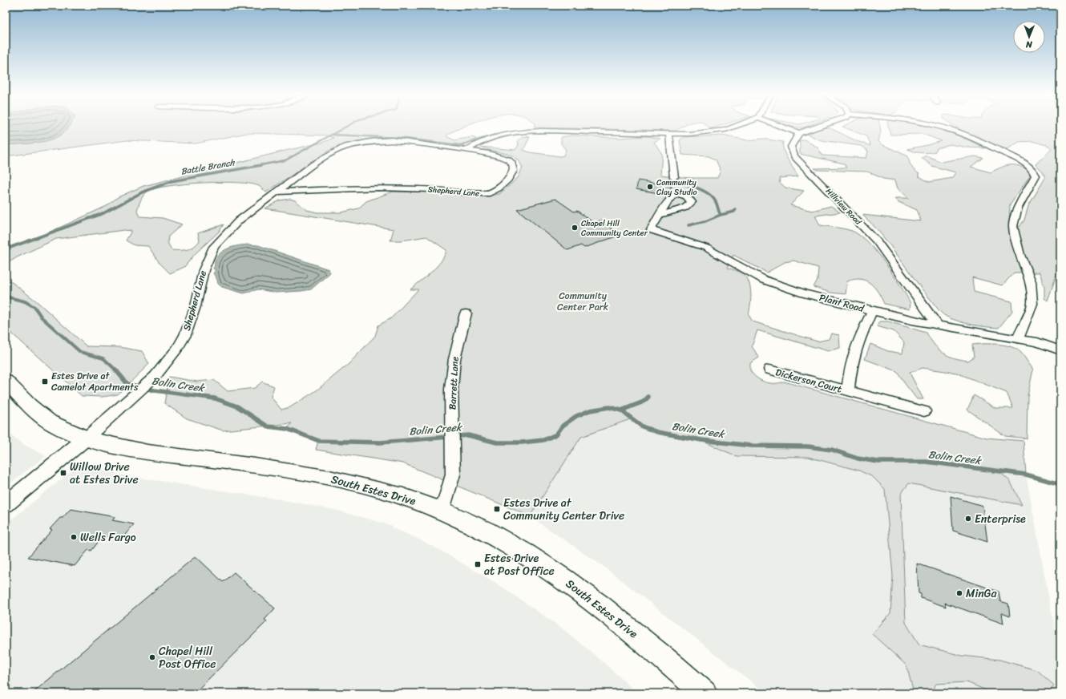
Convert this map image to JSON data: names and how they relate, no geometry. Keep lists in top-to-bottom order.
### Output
{
  "streets": {
    "main road": ["South Estes Drive"],
    "street": [
      "Shepherd Lane",
      "Hillview Road",
      "Plant Road",
      "Dickerson Court",
      "Barrett Lane"
    ]
  },
  "crossings": [
    ["Shepherd Lane", "South Estes Drive"],
    ["Hillview Road", "Plant Road"],
    ["Plant Road", "Dickerson Court"],
    ["Barrett Lane", "South Estes Drive"]
  ],
  "water": ["Battle Branch", "Bolin Creek"],
  "parks": ["Community Center Park"],
  "places": {
    "other": [
      "Community Clay Studio",
      "Chapel Hill Community Center",
      "Enterprise",
      "Wells Fargo",
      "MinGa",
      "Chapel Hill Post Office"
    ],
    "transit": [
      "Estes Drive at Camelot Apartments",
      "Willow Drive at Estes Drive",
      "Estes Drive at Community Center Drive",
      "Estes Drive at Post Office"
    ]
  },
  "north": "bottom"
}
